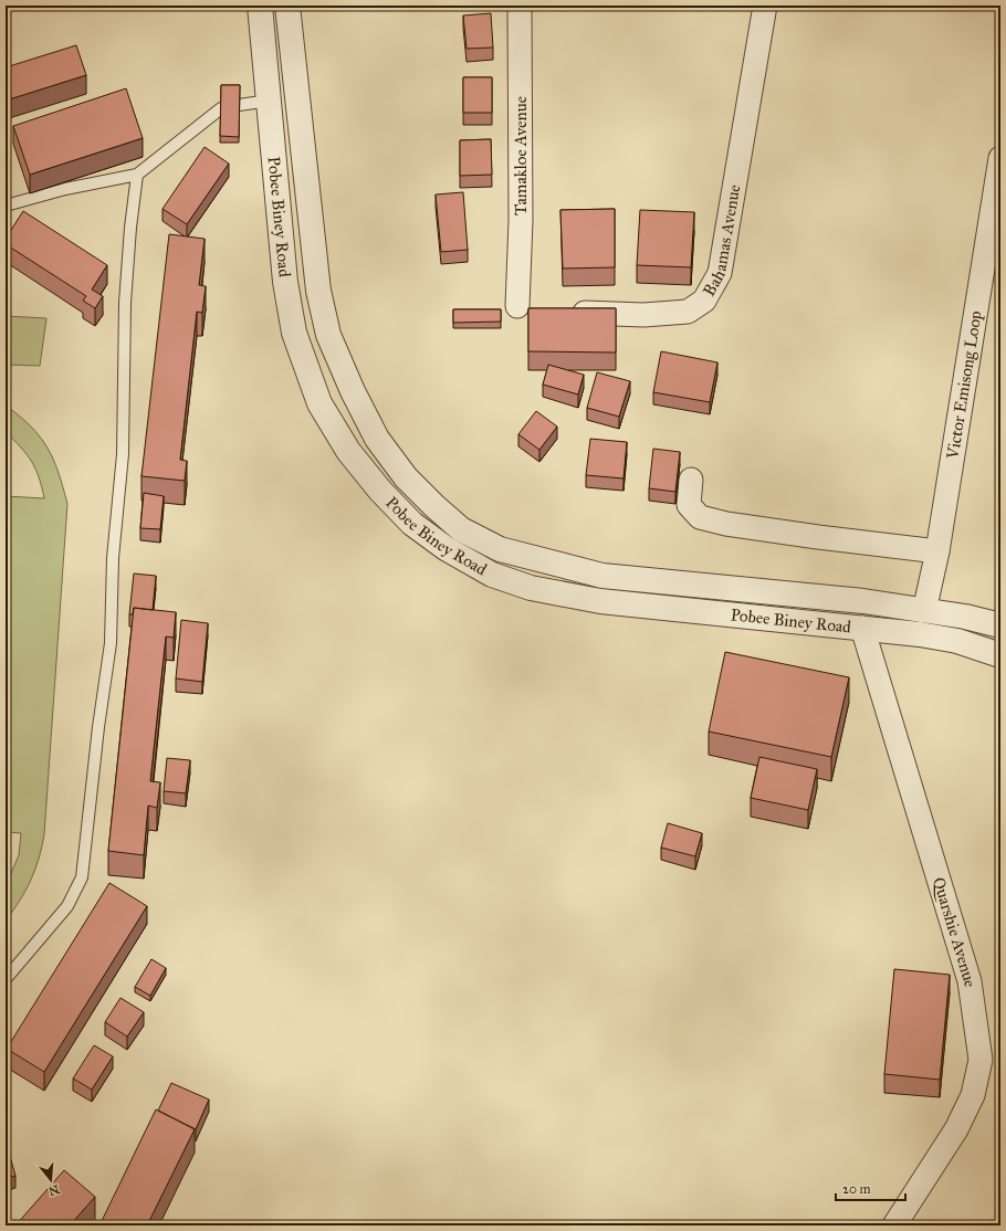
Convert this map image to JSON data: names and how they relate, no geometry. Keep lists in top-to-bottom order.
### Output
{
  "streets": {
    "street": [
      "Tamakloe Avenue",
      "Pobee Biney Road",
      "Bahamas Avenue",
      "Victor Emisong Loop",
      "Quarshie Avenue"
    ]
  },
  "crossings": [
    ["Pobee Biney Road", "Victor Emisong Loop"],
    ["Pobee Biney Road", "Quarshie Avenue"]
  ],
  "scale_bar": "20 m",
  "north": "bottom"
}
